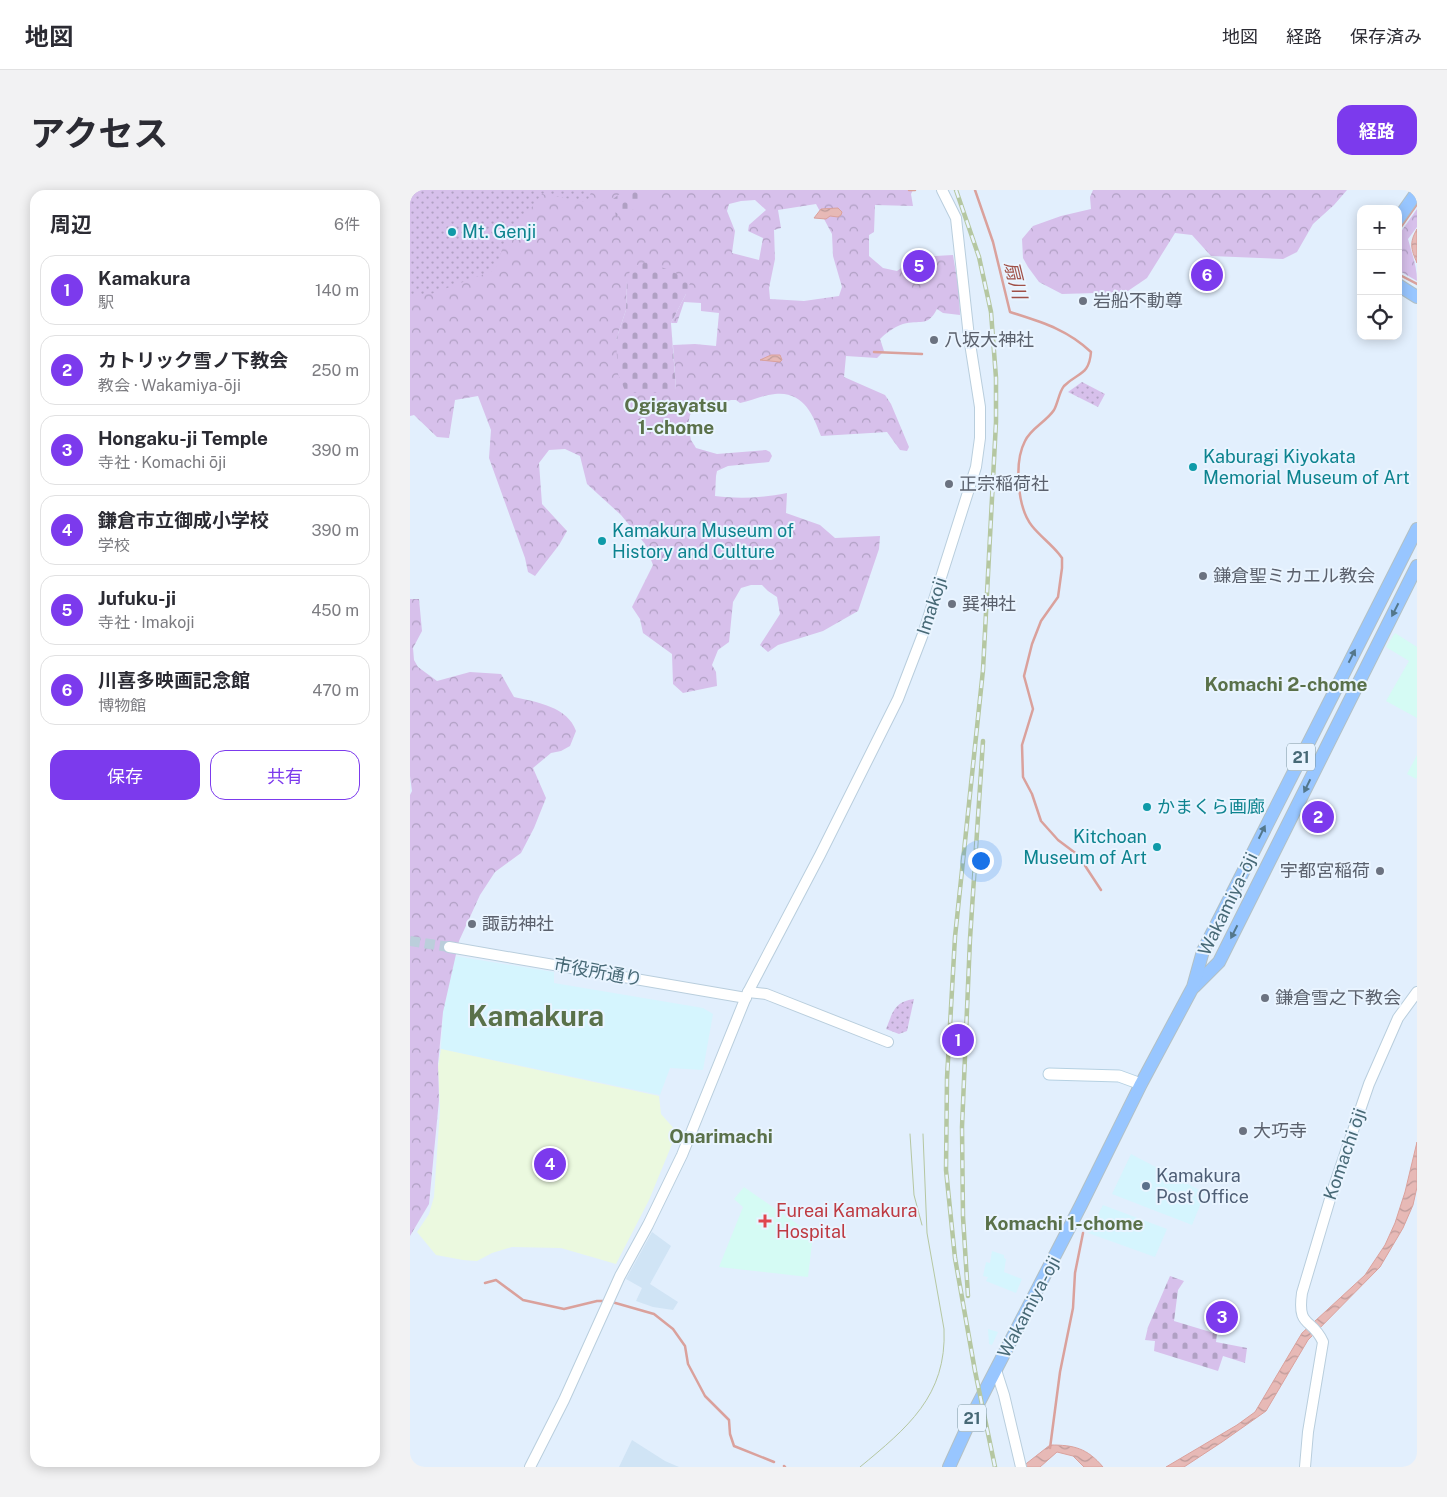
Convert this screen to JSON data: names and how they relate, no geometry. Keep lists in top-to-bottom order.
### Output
{
  "streets": {
    "main road": ["21", "Wakamiya-ōji", "Wakamiya-oji"],
    "street": ["Imakoji", "市役所通り", "Komachi ōji"]
  },
  "crossings": [
    ["Imakoji", "市役所通り"],
    ["Wakamiya-ōji", "Wakamiya-oji"]
  ],
  "districts": [
    "Ogigayatsu 1-chome",
    "Komachi 2-chome",
    "Kamakura",
    "Onarimachi",
    "Komachi 1-chome"
  ],
  "water": ["扇川"],
  "places": {
    "other": [
      "Mt. Genji",
      "岩船不動尊",
      "八坂大神社",
      "Kaburagi Kiyokata Memorial Museum of Art",
      "正宗稲荷社",
      "Kamakura Museum of History and Culture",
      "鎌倉聖ミカエル教会",
      "巽神社",
      "かまくら画廊",
      "Kitchoan Museum of Art",
      "宇都宮稲荷",
      "諏訪神社",
      "鎌倉雪之下教会",
      "大巧寺",
      "Kamakura Post Office"
    ],
    "health": ["Fureai Kamakura Hospital"]
  },
  "page": {
    "header": "地図",
    "nav": ["地図", "経路", "保存済み"],
    "title": "アクセス",
    "buttons": [
      "経路",
      ["保存", "共有"]
    ],
    "heading": ["周辺", "6件"],
    "map_buttons": ["+", "−"],
    "pins": [
      "5",
      "6",
      "2",
      "1",
      "4",
      "3"
    ],
    "list": [
      {
        "mark": "1",
        "name": "Kamakura",
        "note": "駅",
        "value": "140 m"
      },
      {
        "mark": "2",
        "name": "カトリック雪ノ下教会",
        "note": "教会 · Wakamiya-ōji",
        "value": "250 m"
      },
      {
        "mark": "3",
        "name": "Hongaku-ji Temple",
        "note": "寺社 · Komachi ōji",
        "value": "390 m"
      },
      {
        "mark": "4",
        "name": "鎌倉市立御成小学校",
        "note": "学校",
        "value": "390 m"
      },
      {
        "mark": "5",
        "name": "Jufuku-ji",
        "note": "寺社 · Imakoji",
        "value": "450 m"
      },
      {
        "mark": "6",
        "name": "川喜多映画記念館",
        "note": "博物館",
        "value": "470 m"
      }
    ]
  }
}
